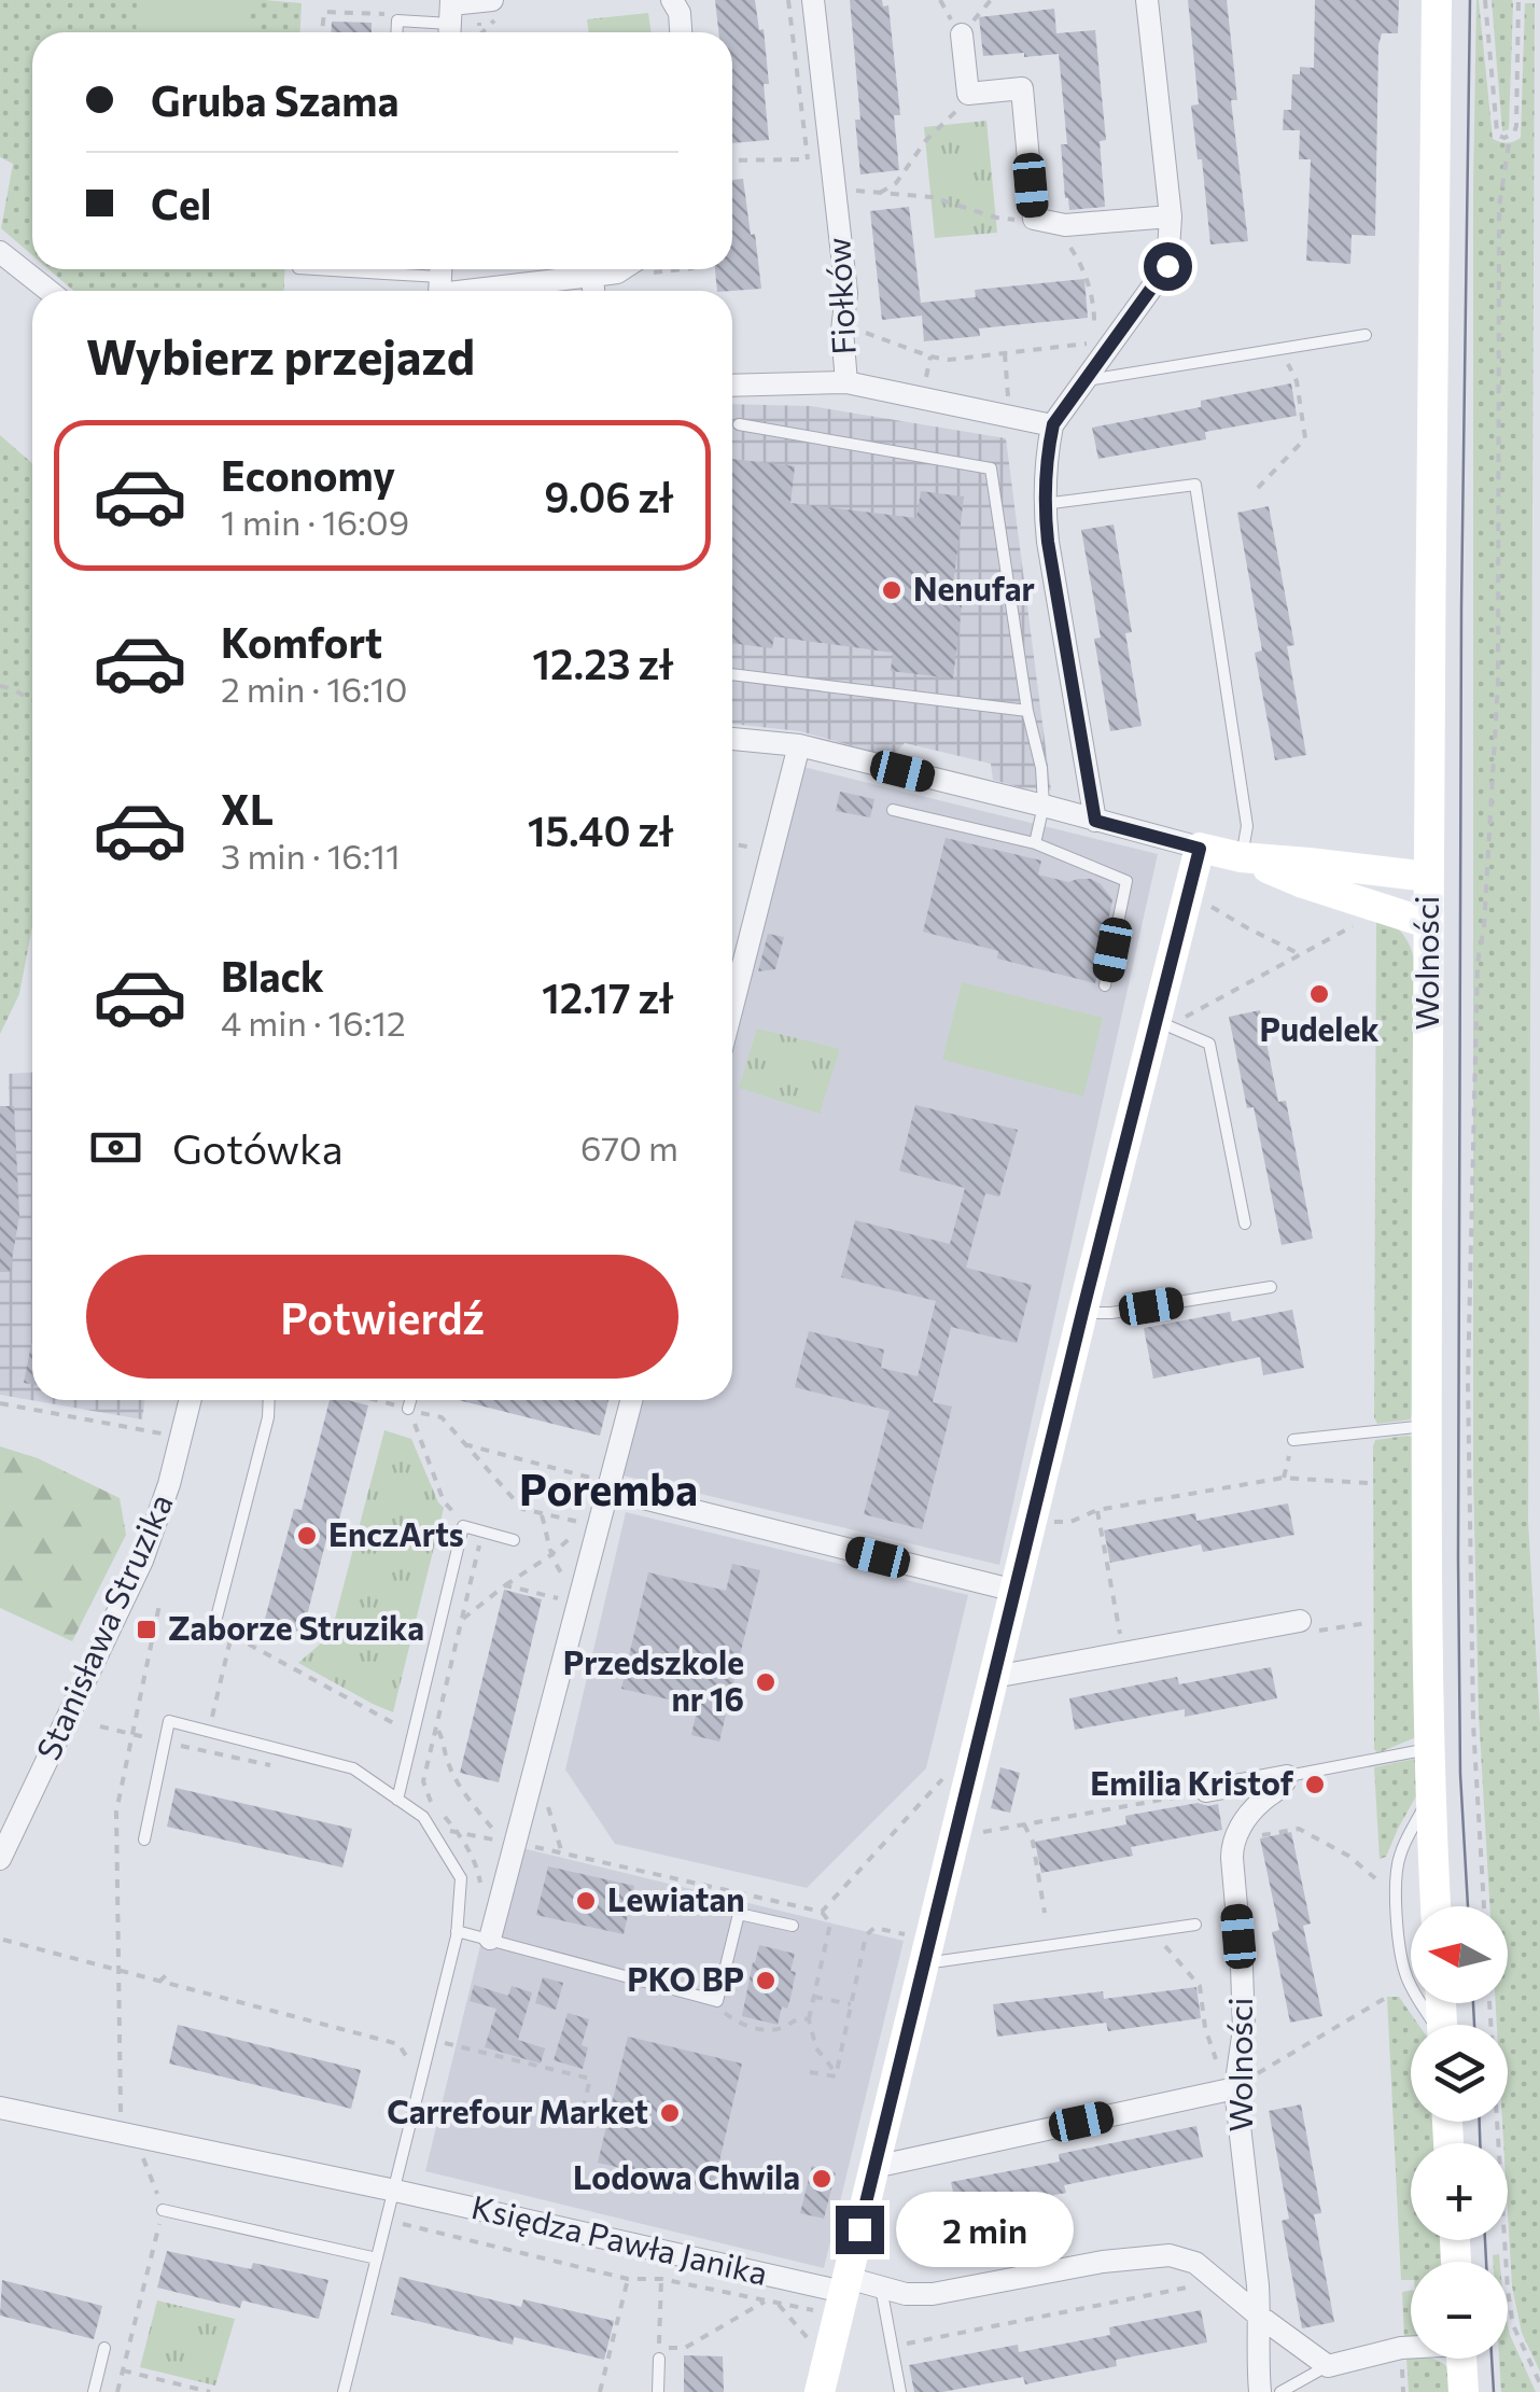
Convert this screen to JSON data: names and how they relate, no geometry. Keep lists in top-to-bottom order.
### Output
{
  "streets": {
    "street": [
      "Fiołków",
      "Wolności",
      "Stanisława Struzika",
      "Księdza Pawła Janika"
    ]
  },
  "crossings": [
    ["Wolności", "Księdza Pawła Janika"]
  ],
  "districts": ["Poremba"],
  "places": {
    "other": [
      "Nenufar",
      "Pudelek",
      "EnczArts",
      "Przedszkole nr 16",
      "Emilia Kristof",
      "Lewiatan",
      "PKO BP",
      "Carrefour Market",
      "Lodowa Chwila"
    ],
    "transit": ["Zaborze Struzika"]
  },
  "north": "left",
  "page": {
    "banner": ["Gruba Szama", "Cel"],
    "heading": "Wybierz przejazd",
    "list": [
      {
        "name": "Economy",
        "note": "1 min · 16:09",
        "value": "9.06 zł"
      },
      {
        "name": "Komfort",
        "note": "2 min · 16:10",
        "value": "12.23 zł"
      },
      {
        "name": "XL",
        "note": "3 min · 16:11",
        "value": "15.40 zł"
      },
      {
        "name": "Black",
        "note": "4 min · 16:12",
        "value": "12.17 zł"
      }
    ],
    "pay": ["Gotówka", "670 m"],
    "buttons": "Potwierdź",
    "map_buttons": ["+", "−"],
    "bubble": "2 min"
  }
}
